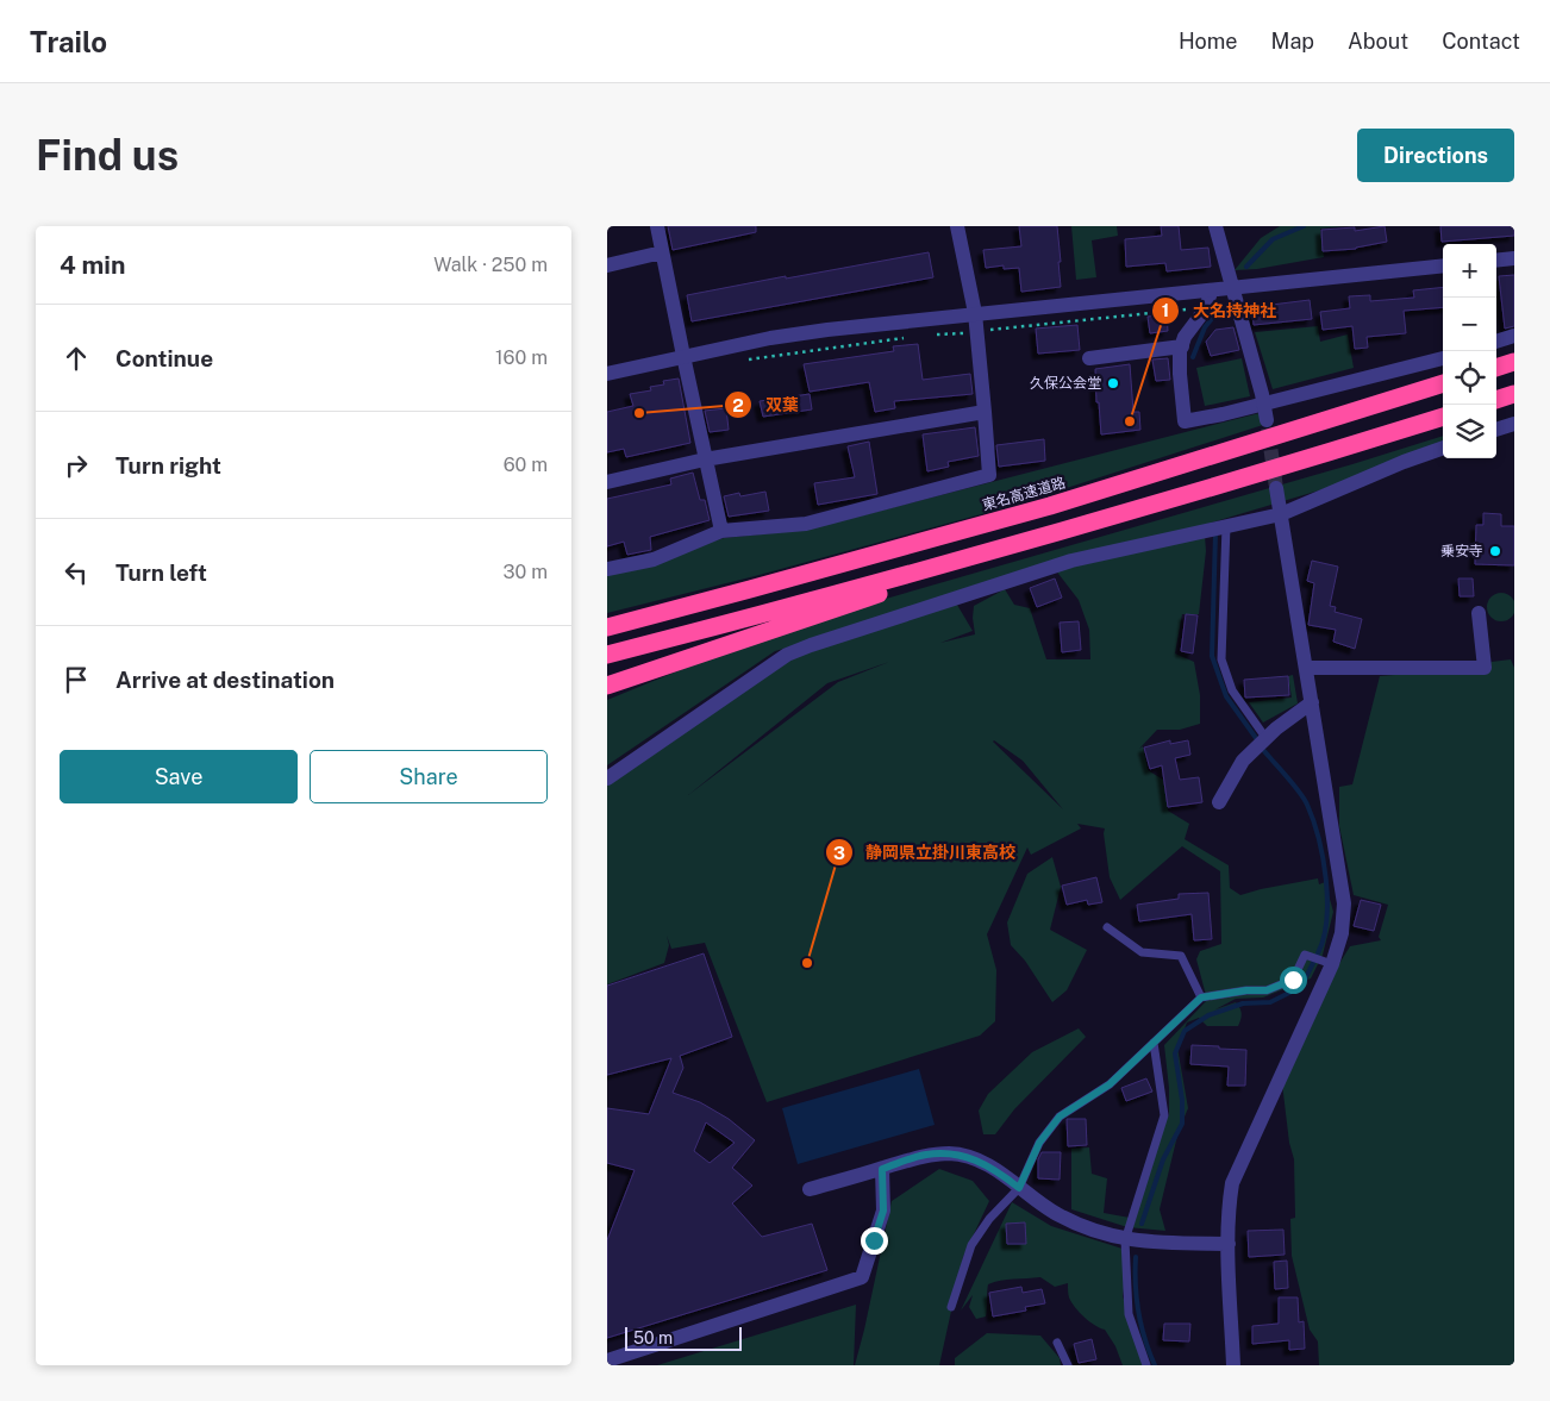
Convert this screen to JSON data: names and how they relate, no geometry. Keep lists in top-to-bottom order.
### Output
{
  "streets": {
    "highway": ["東名高速道路"]
  },
  "places": [
    "久保公会堂",
    "双葉",
    "大名持神社",
    "乗安寺",
    "静岡県立掛川東高校"
  ],
  "scale_bar": "50 m",
  "page": {
    "header": "Trailo",
    "nav": [
      "Home",
      "Map",
      "About",
      "Contact"
    ],
    "buttons": [
      "Directions",
      ["Save", "Share"]
    ],
    "title": "Find us",
    "heading": ["4 min", "Walk · 250 m"],
    "map_buttons": ["+", "−"],
    "list": [
      ["Continue", "160 m"],
      ["Turn right", "60 m"],
      ["Turn left", "30 m"],
      "Arrive at destination"
    ],
    "scale": "50 m"
  }
}
